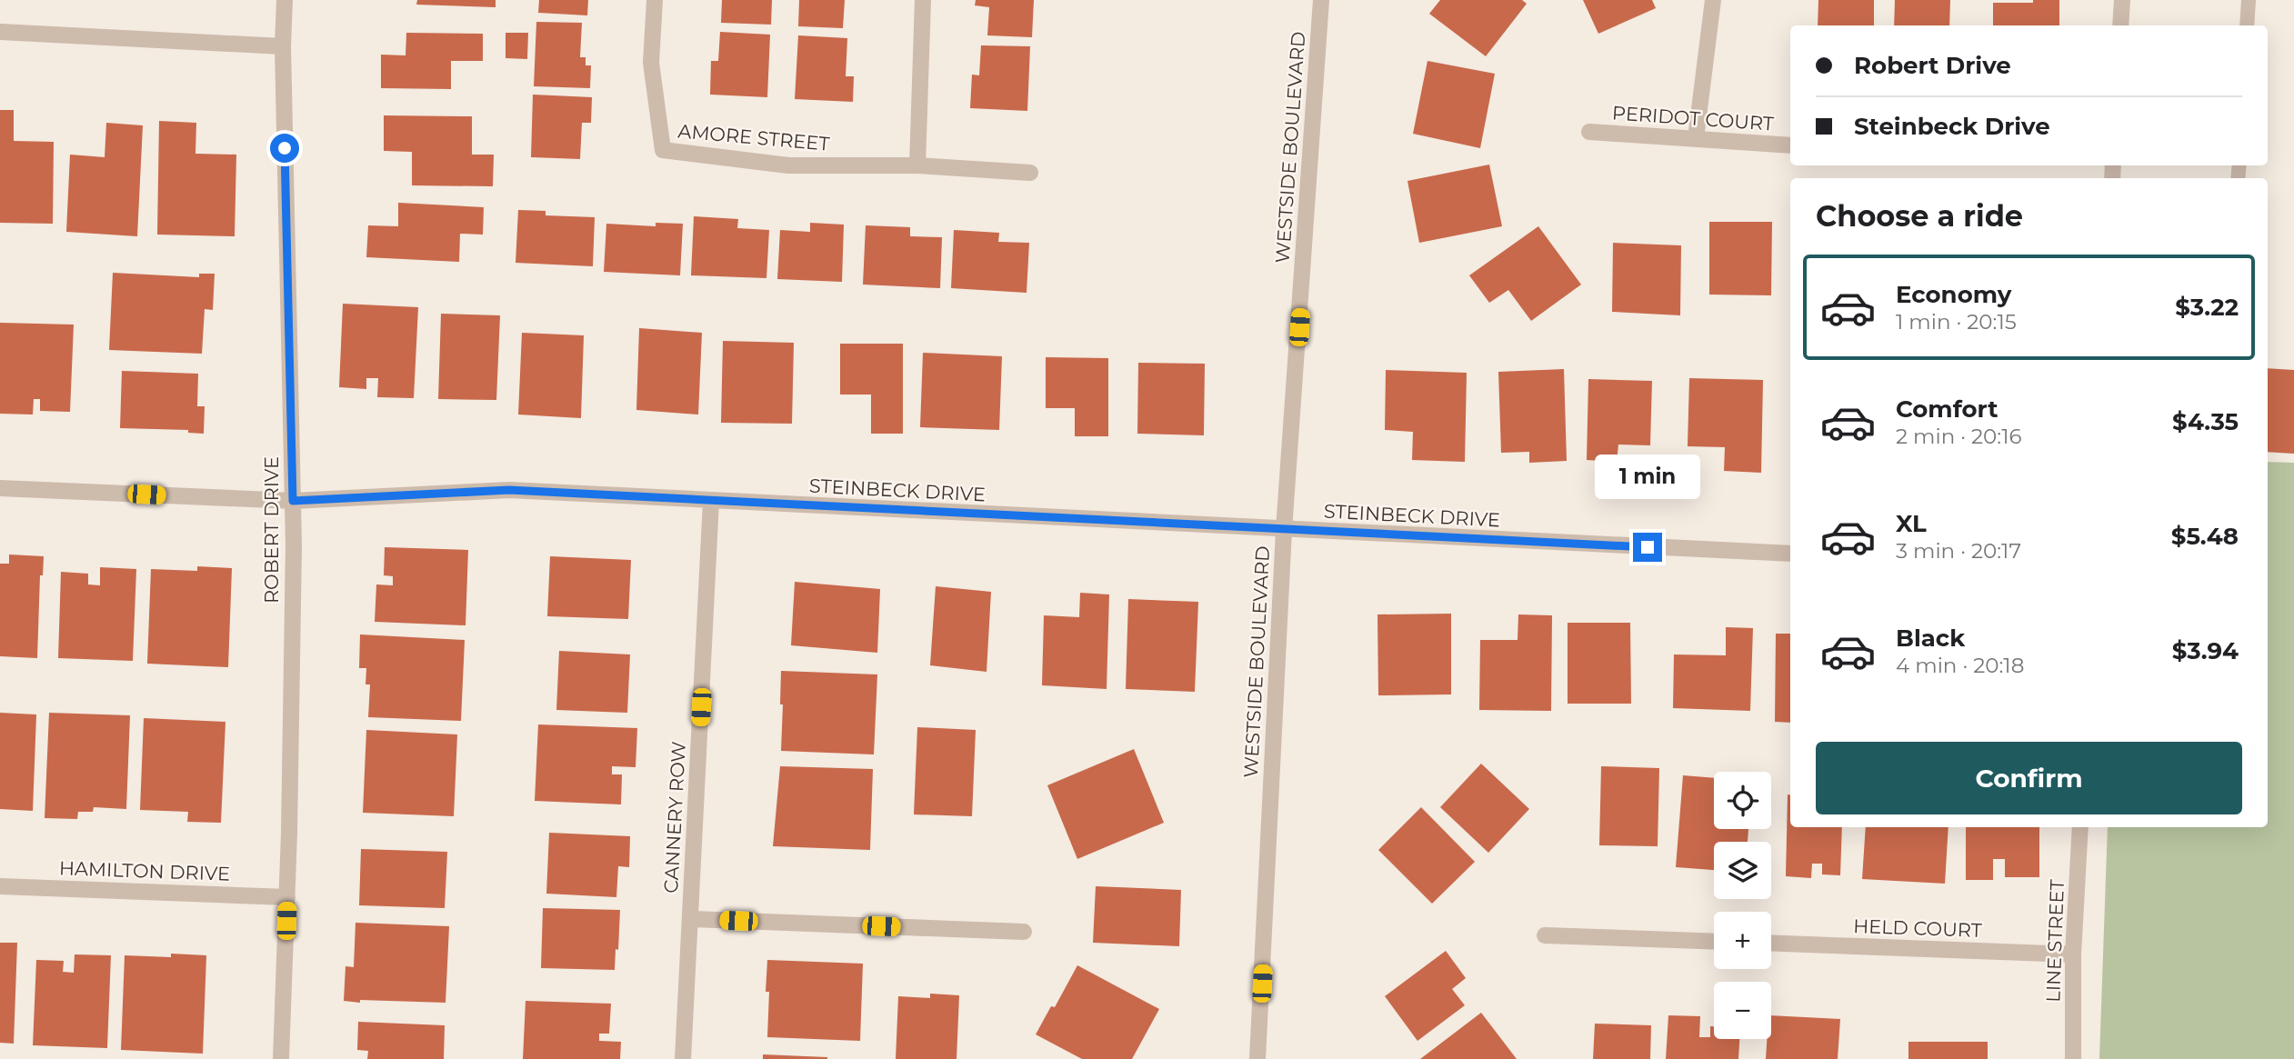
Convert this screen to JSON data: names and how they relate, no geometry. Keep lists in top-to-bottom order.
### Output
{
  "streets": {
    "street": [
      "PERIDOT COURT",
      "AMORE STREET",
      "WESTSIDE BOULEVARD",
      "STEINBECK DRIVE",
      "ROBERT DRIVE",
      "CANNERY ROW",
      "HAMILTON DRIVE",
      "HELD COURT",
      "LINE STREET"
    ]
  },
  "crossings": [
    ["WESTSIDE BOULEVARD", "STEINBECK DRIVE"],
    ["STEINBECK DRIVE", "ROBERT DRIVE"],
    ["STEINBECK DRIVE", "CANNERY ROW"],
    ["ROBERT DRIVE", "HAMILTON DRIVE"],
    ["HELD COURT", "LINE STREET"]
  ],
  "page": {
    "banner": ["Robert Drive", "Steinbeck Drive"],
    "heading": "Choose a ride",
    "list": [
      {
        "name": "Economy",
        "note": "1 min · 20:15",
        "value": "$3.22"
      },
      {
        "name": "Comfort",
        "note": "2 min · 20:16",
        "value": "$4.35"
      },
      {
        "name": "XL",
        "note": "3 min · 20:17",
        "value": "$5.48"
      },
      {
        "name": "Black",
        "note": "4 min · 20:18",
        "value": "$3.94"
      }
    ],
    "bubble": "1 min",
    "buttons": "Confirm",
    "map_buttons": ["+", "−"]
  }
}
